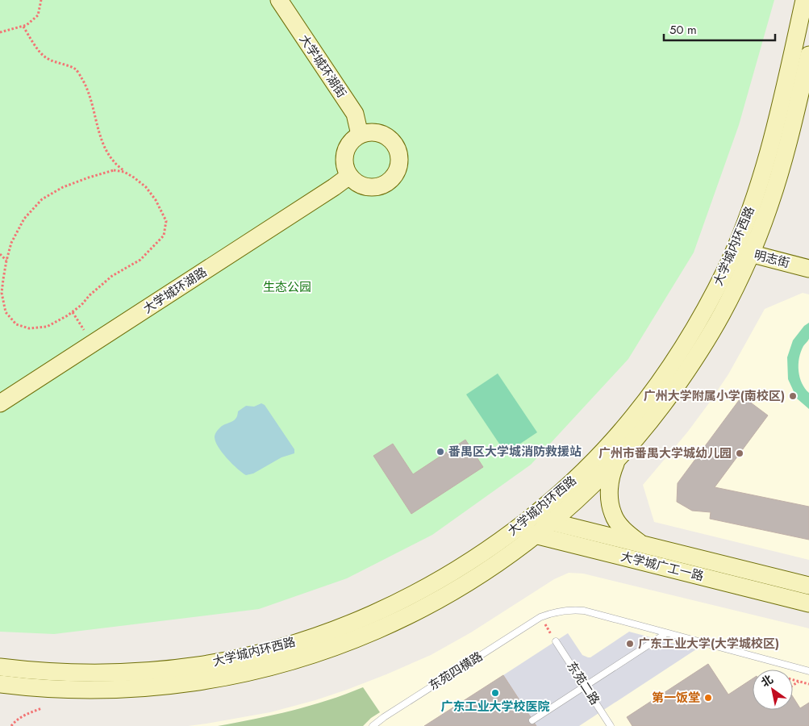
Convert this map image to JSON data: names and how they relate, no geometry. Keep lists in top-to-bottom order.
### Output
{
  "streets": {
    "main road": [
      "大学城环湖街",
      "大学城内环西路",
      "明志街",
      "大学城环湖路",
      "大学城广工一路"
    ],
    "lane": ["东苑四横路", "东苑二路"]
  },
  "crossings": [
    ["大学城环湖街", "大学城环湖路"],
    ["大学城内环西路", "明志街"],
    ["大学城内环西路", "大学城广工一路"]
  ],
  "parks": ["生态公园"],
  "places": [
    "广州大学附属小学(南校区)",
    "番禺区大学城消防救援站",
    "广州市番禺大学城幼儿园",
    "广东工业大学(大学城校区)",
    "广东工业大学校医院",
    "第一饭堂"
  ],
  "scale_bar": "50 m",
  "north": "top left"
}
